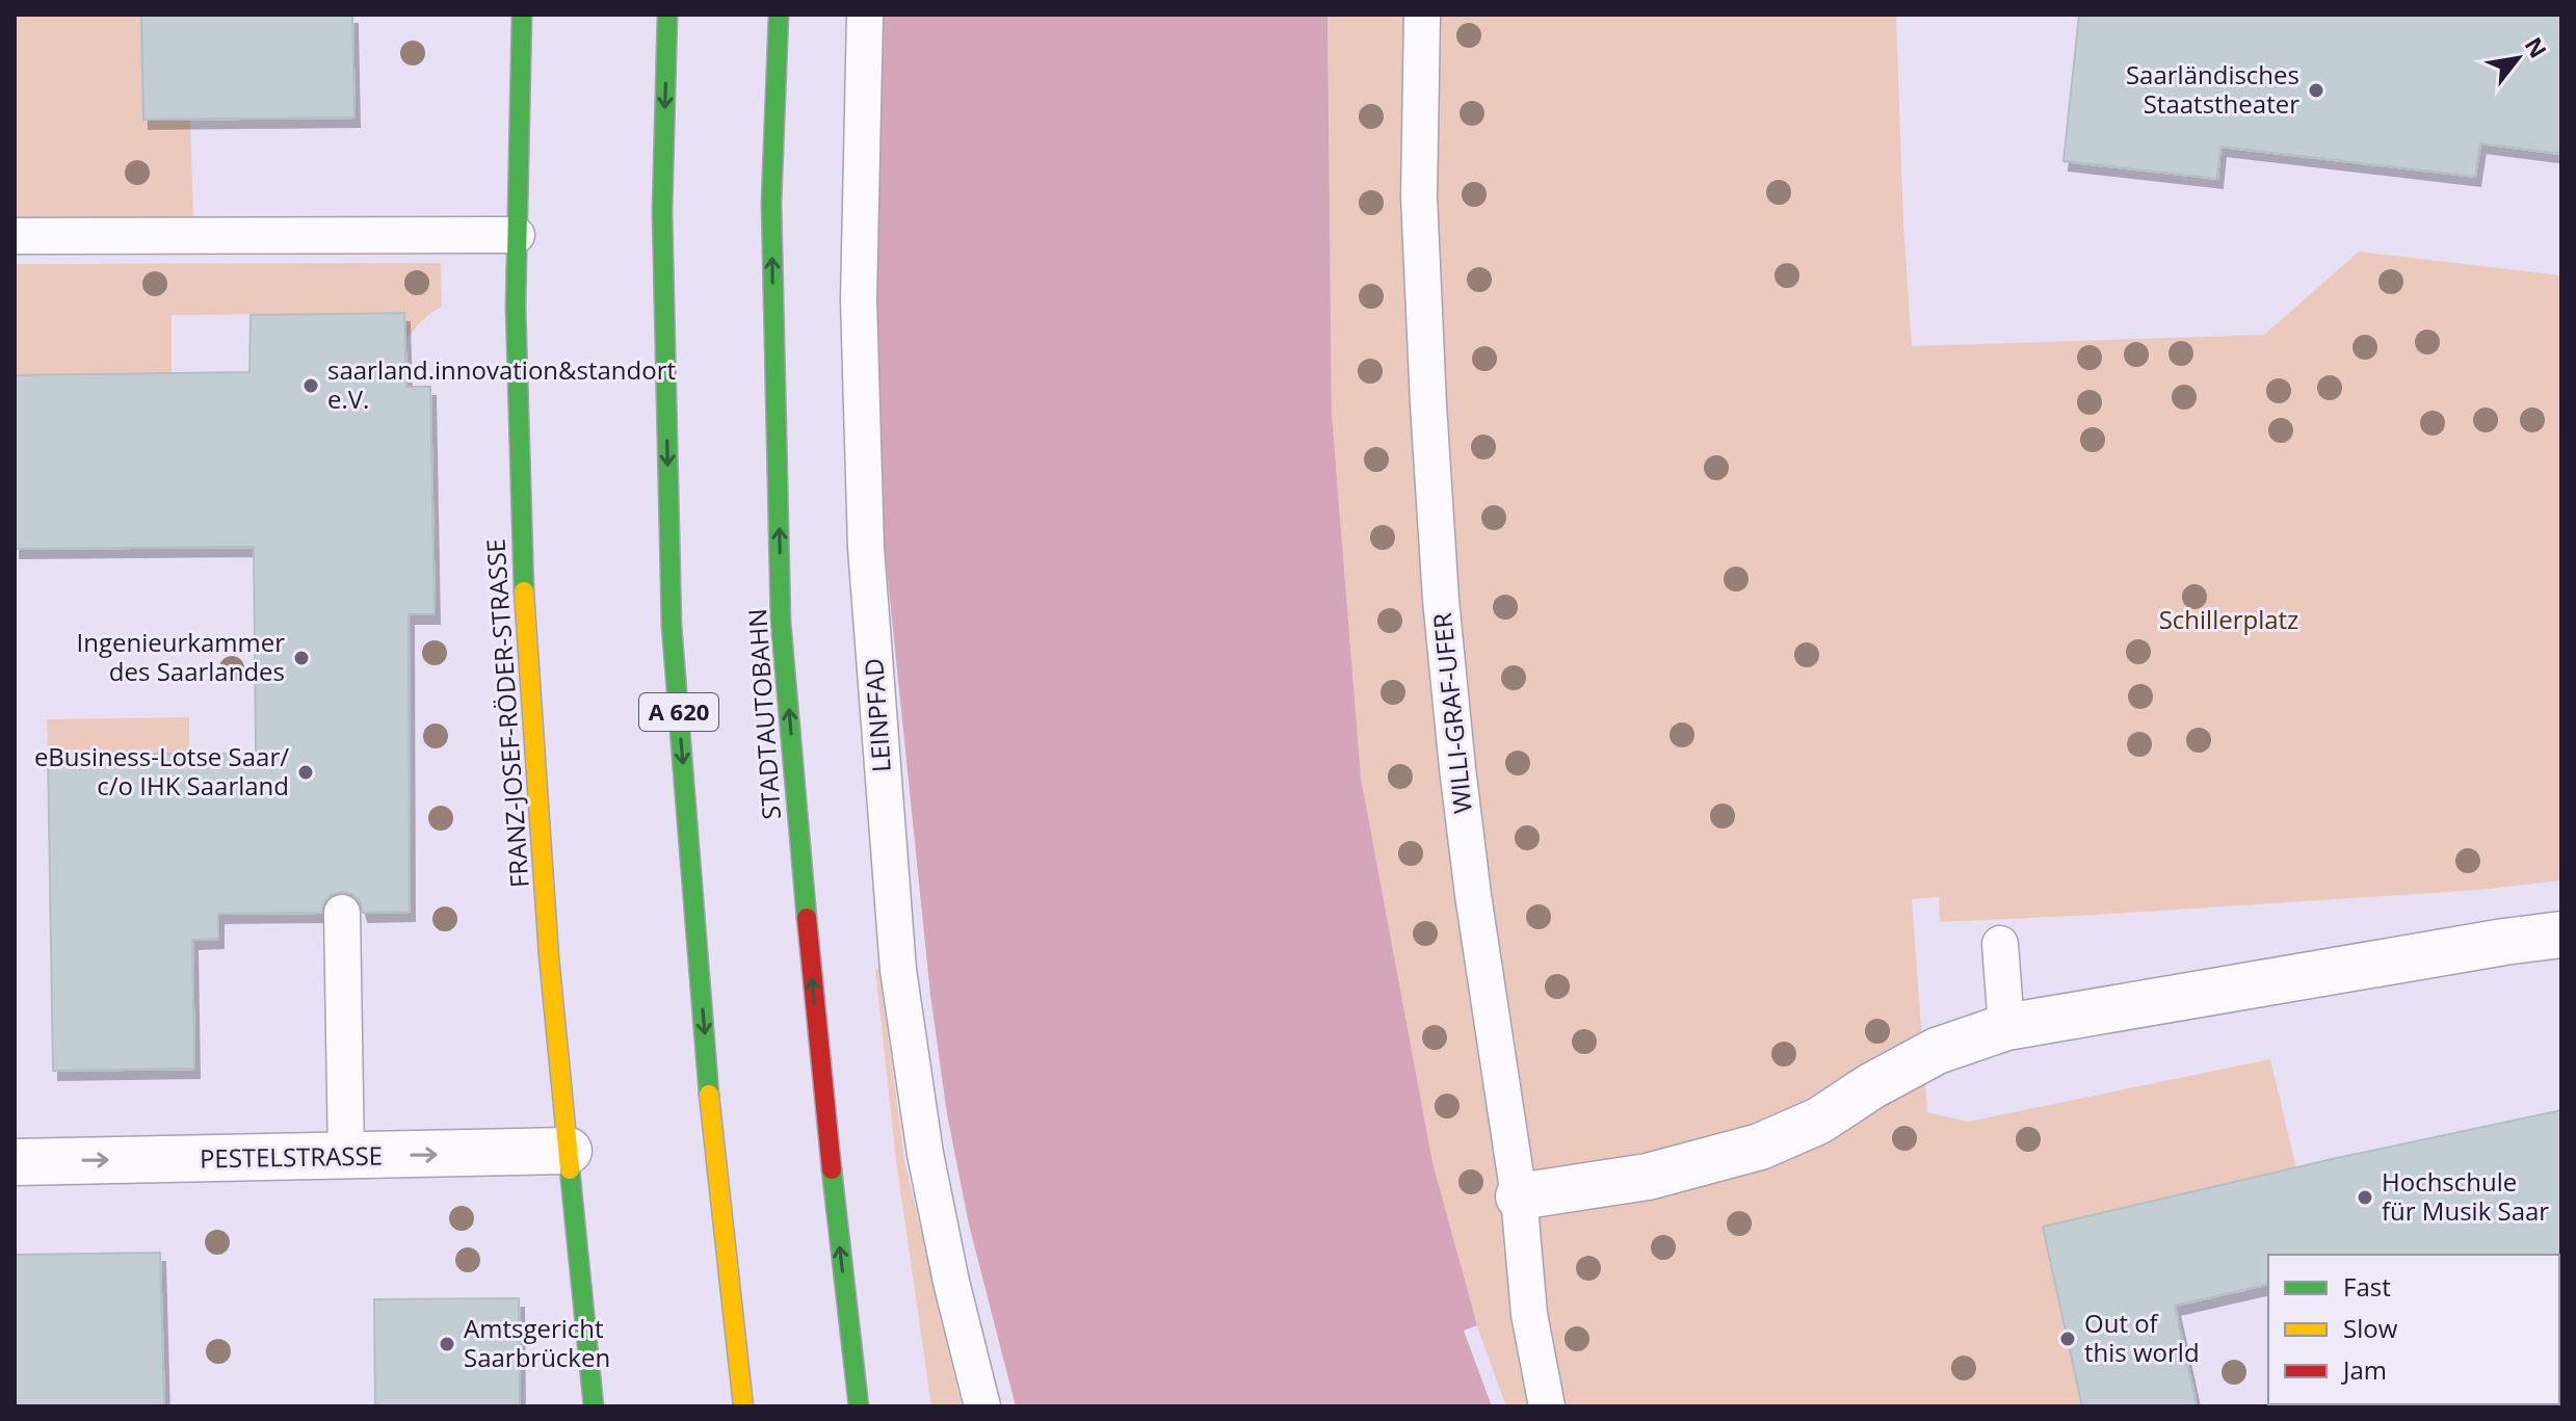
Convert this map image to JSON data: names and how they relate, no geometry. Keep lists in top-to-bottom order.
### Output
{
  "streets": {
    "main road": ["A 620", "FRANZ-JOSEF-RÖDER-STRASSE", "STADTAUTOBAHN"],
    "street": ["PESTELSTRASSE"],
    "lane": ["WILLI-GRAF-UFER", "LEINPFAD"]
  },
  "crossings": [
    ["FRANZ-JOSEF-RÖDER-STRASSE", "PESTELSTRASSE"]
  ],
  "one_way": ["PESTELSTRASSE"],
  "parks": ["Schillerplatz"],
  "places": [
    "Saarländisches Staatstheater",
    "saarland.innovation&standort e.V.",
    "Ingenieurkammer des Saarlandes",
    "eBusiness-Lotse Saar/ c/o IHK Saarland",
    "Hochschule für Musik Saar",
    "Out of this world",
    "Amtsgericht Saarbrücken"
  ],
  "legend": ["Fast", "Slow", "Jam"],
  "north": "top right"
}
